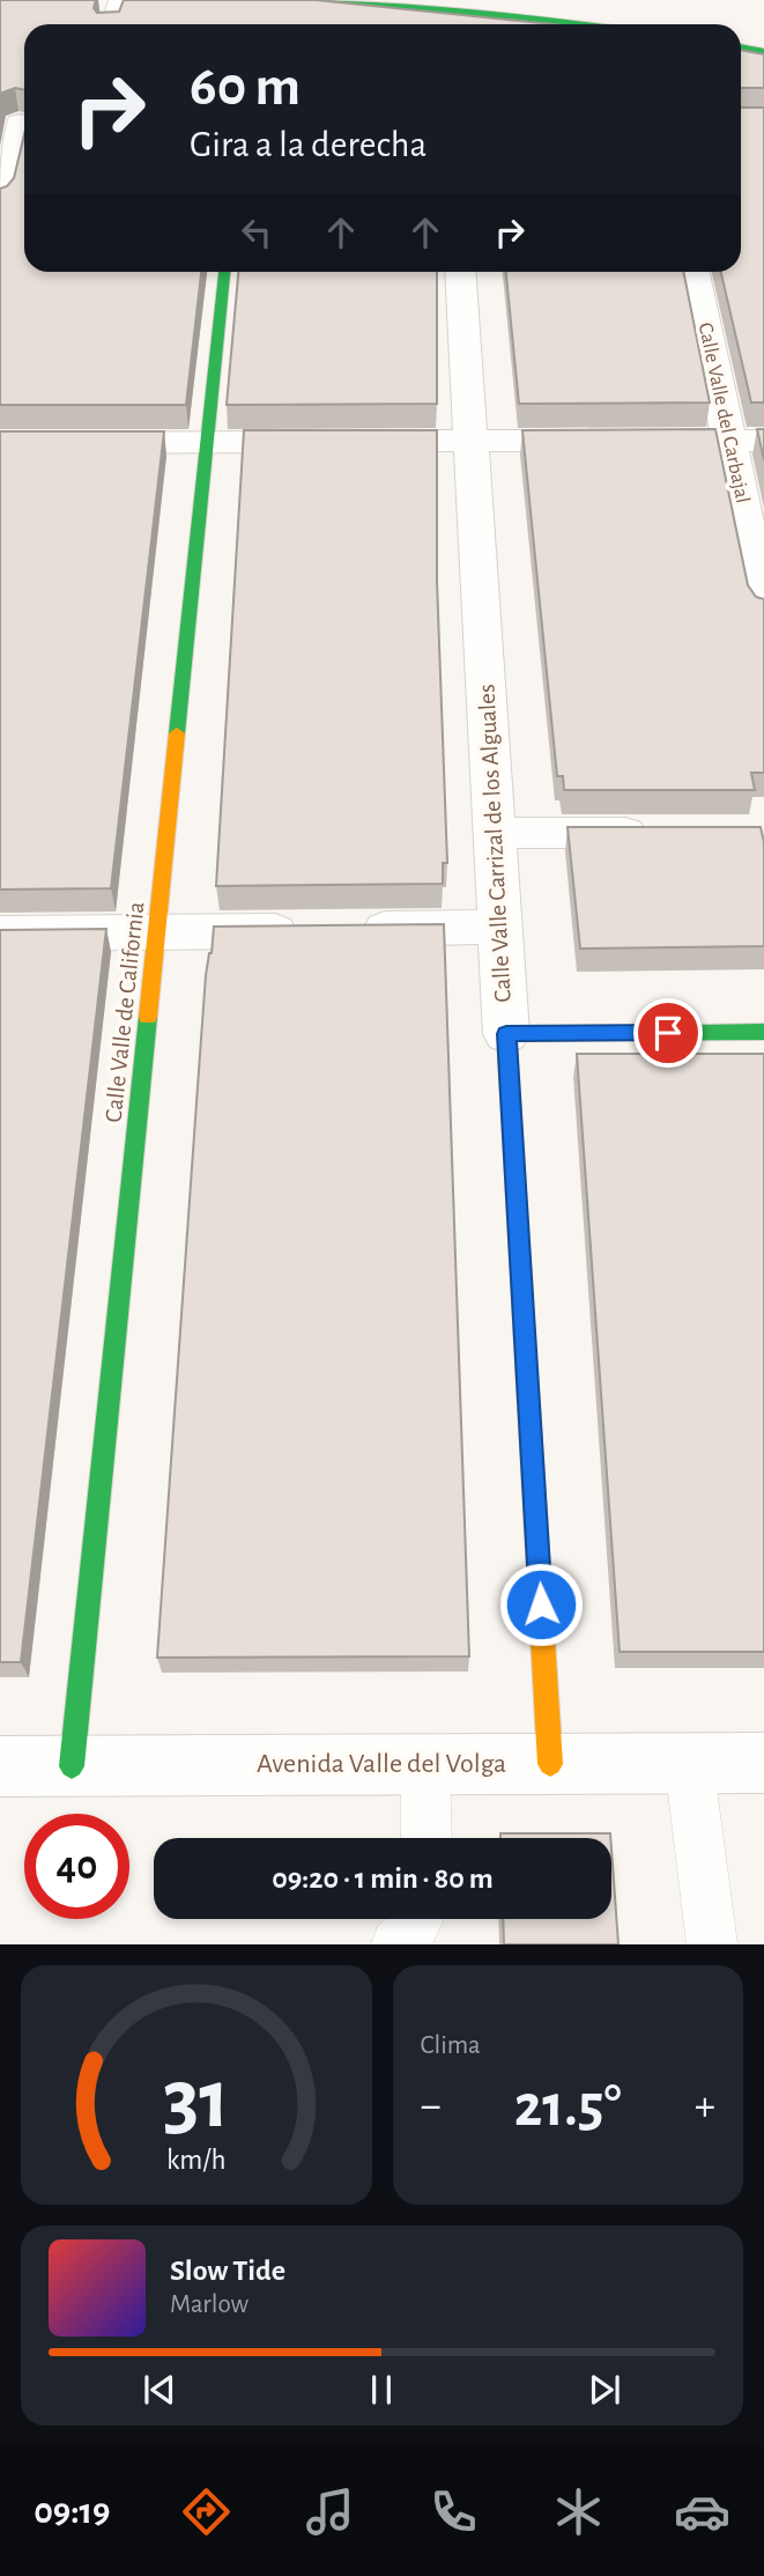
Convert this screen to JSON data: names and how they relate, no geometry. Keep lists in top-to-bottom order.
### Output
{
  "streets": {
    "main road": ["Calle Valle Carrizal de los Alguales", "Calle Valle de California"],
    "street": ["Calle Valle del Carbajal", "Avenida Valle del Volga"]
  },
  "crossings": [
    ["Calle Valle Carrizal de los Alguales", "Avenida Valle del Volga"],
    ["Calle Valle de California", "Avenida Valle del Volga"]
  ],
  "page": {
    "turn": ["60 m", "Gira a la derecha"],
    "limit": "40",
    "trip": "09:20 · 1 min · 80 m",
    "tile": "Clima",
    "heat": ["−", "21.5°", "+"],
    "song": ["Slow Tide", "Marlow"],
    "tabs": "09:19",
    "gauge": ["31", "km/h"]
  }
}
